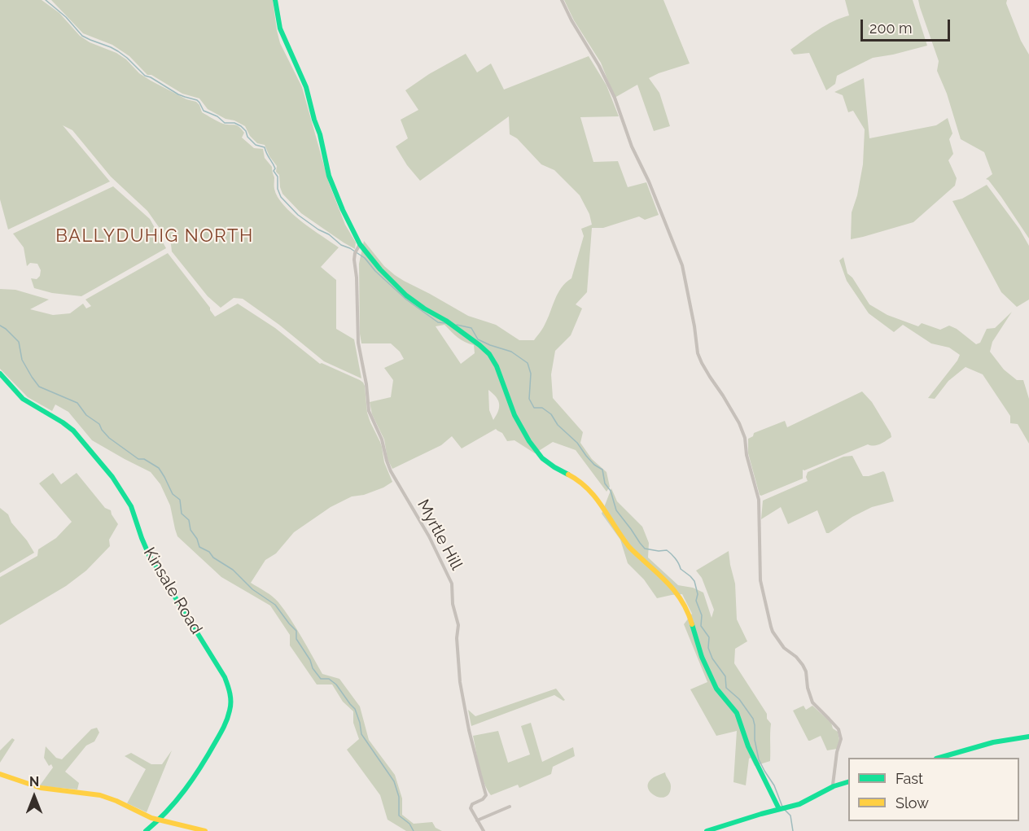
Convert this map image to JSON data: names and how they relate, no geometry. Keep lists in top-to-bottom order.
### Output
{
  "streets": {
    "street": ["Myrtle Hill", "Kinsale Road"]
  },
  "districts": ["BALLYDUHIG NORTH"],
  "legend": ["Fast", "Slow"],
  "scale_bar": "200 m",
  "north": "top"
}
